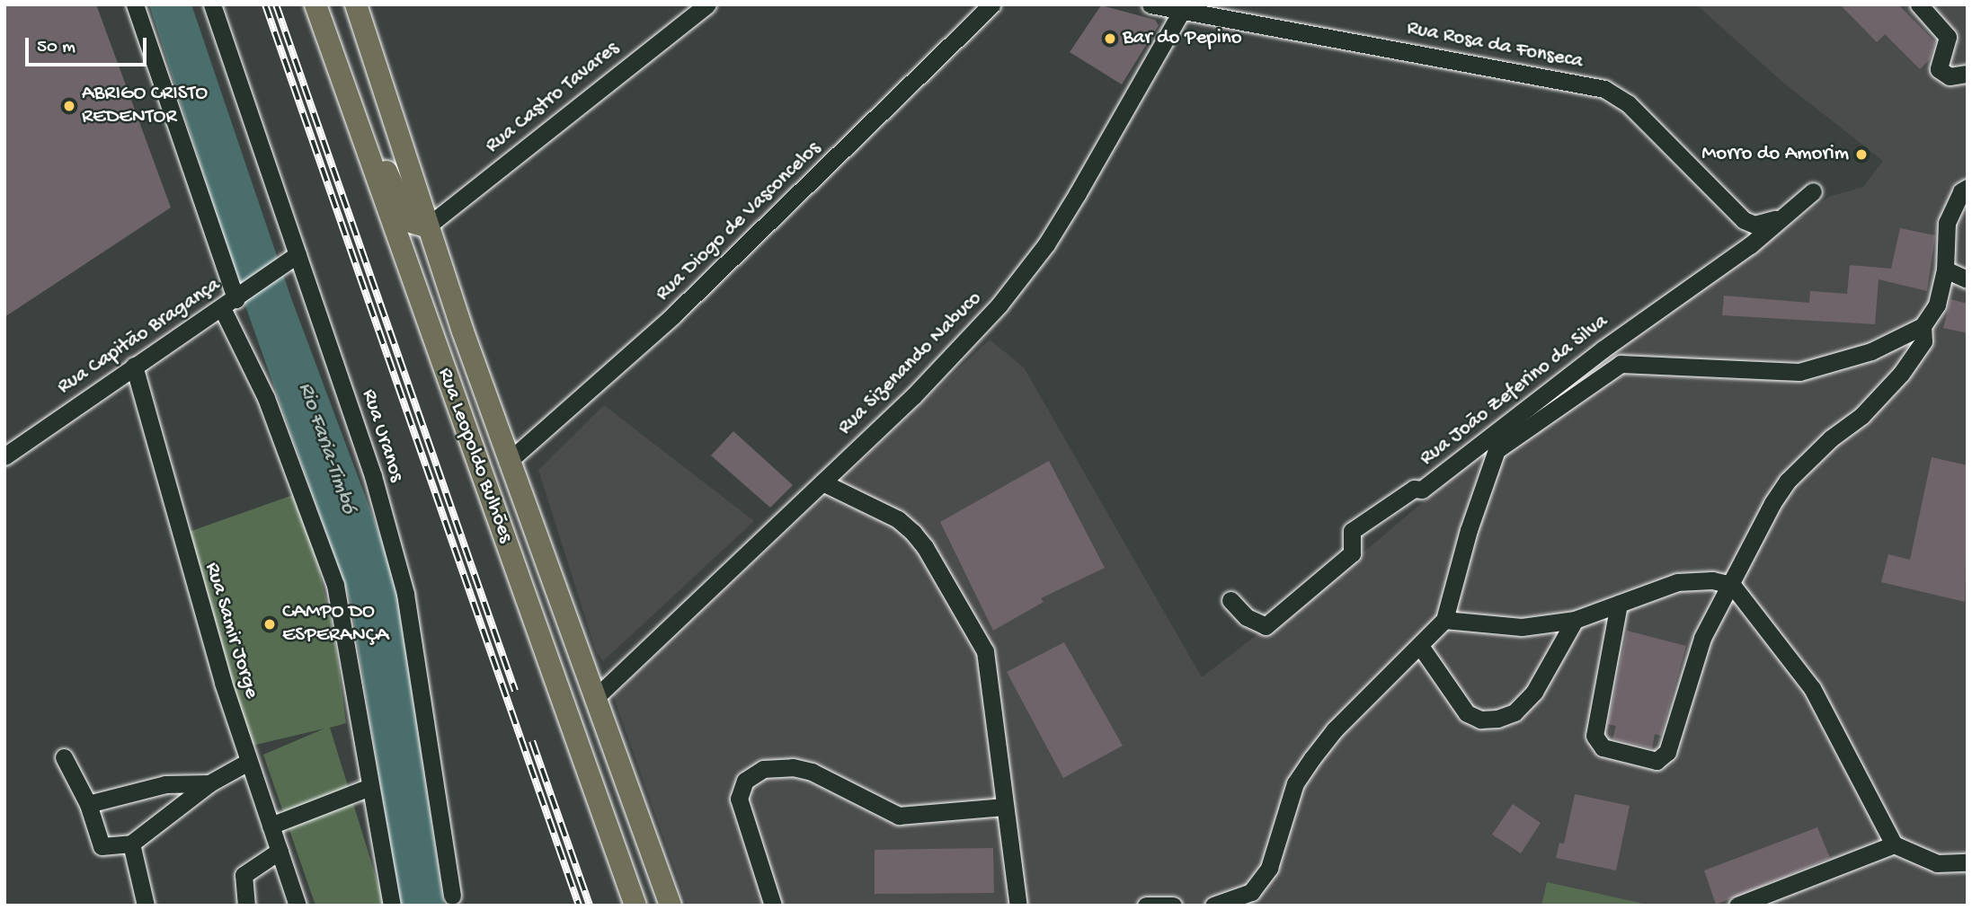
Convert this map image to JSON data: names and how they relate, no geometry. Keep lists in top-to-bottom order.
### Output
{
  "streets": {
    "main road": ["Rua Leopoldo Bulhões"],
    "street": [
      "Rua Rosa da Fonseca",
      "Rua Castro Tavares",
      "Rua Diogo de Vasconcelos",
      "Rua Capitão Bragança",
      "Rua Sizenando Nabuco",
      "Rua João Zeferino da Silva",
      "Rua Uranos",
      "Rua Samir Jorge"
    ]
  },
  "crossings": [
    ["Rua Rosa da Fonseca", "Rua Sizenando Nabuco"],
    ["Rua Rosa da Fonseca", "Rua João Zeferino da Silva"],
    ["Rua Castro Tavares", "Rua Leopoldo Bulhões"],
    ["Rua Diogo de Vasconcelos", "Rua Leopoldo Bulhões"],
    ["Rua Capitão Bragança", "Rua Uranos"],
    ["Rua Capitão Bragança", "Rua Samir Jorge"],
    ["Rua Sizenando Nabuco", "Rua Leopoldo Bulhões"]
  ],
  "water": ["Rio Faria-Timbó"],
  "places": [
    "Bar do Pepino",
    "ABRIGO CRISTO REDENTOR",
    "Morro do Amorim",
    "CAMPO DO ESPERANÇA"
  ],
  "scale_bar": "50 m"
}
